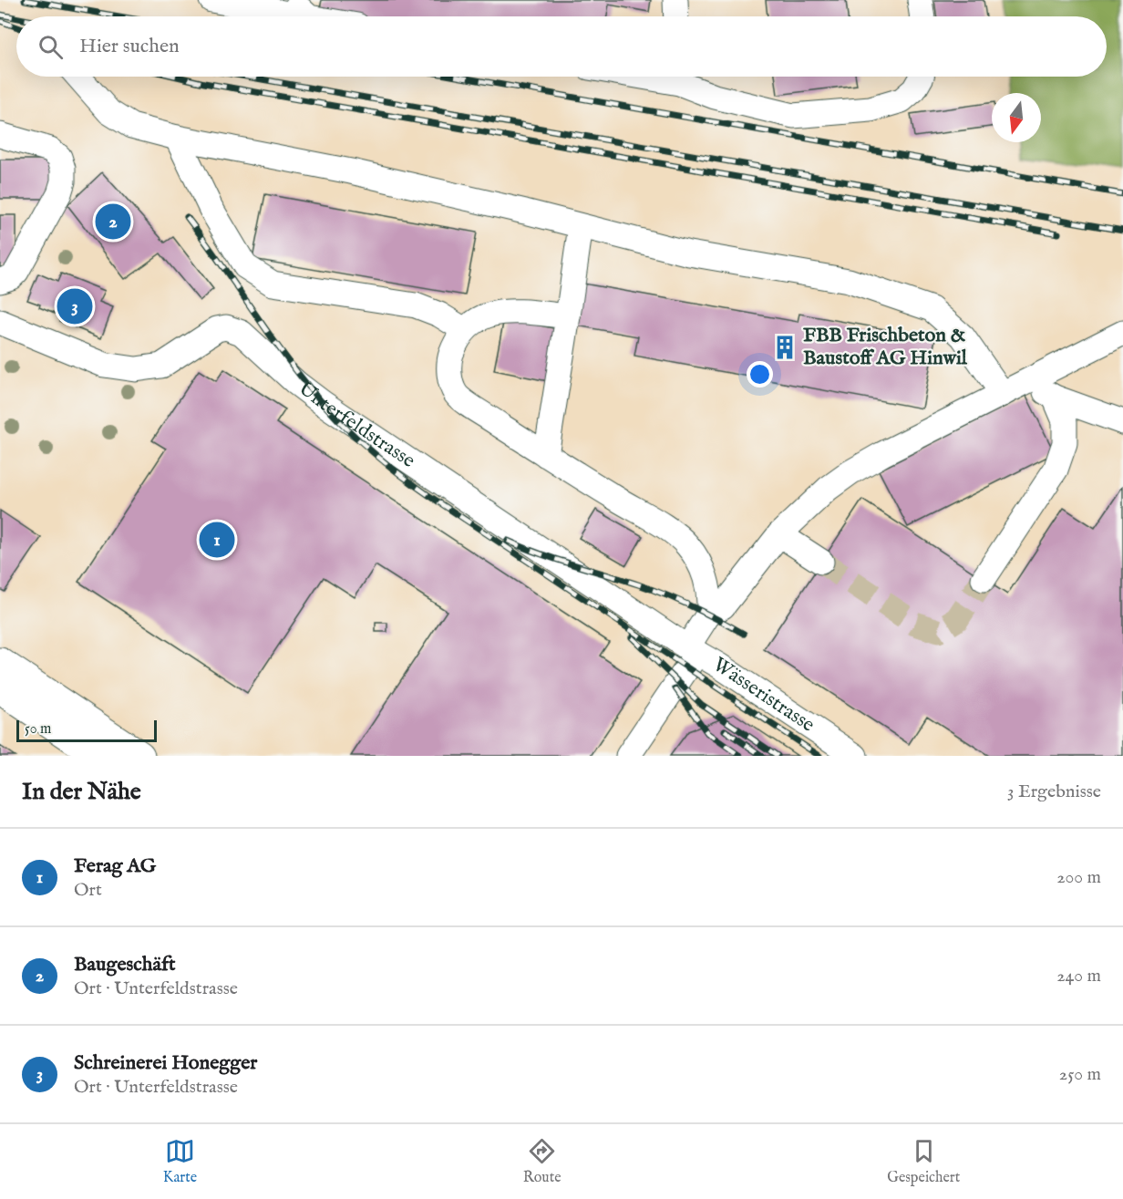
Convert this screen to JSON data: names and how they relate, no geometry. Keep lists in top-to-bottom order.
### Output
{
  "streets": {
    "street": ["Unterfeldstrasse", "Wässeristrasse"]
  },
  "crossings": [
    ["Unterfeldstrasse", "Wässeristrasse"]
  ],
  "places": {
    "building": ["FBB Frischbeton & Baustoff AG Hinwil"]
  },
  "scale_bar": "50 m",
  "north": "bottom",
  "page": {
    "search": "Hier suchen",
    "pins": ["2", "3", "1"],
    "scale": "50 m",
    "heading": ["In der Nähe", "3 Ergebnisse"],
    "list": [
      {
        "mark": "1",
        "name": "Ferag AG",
        "note": "Ort",
        "value": "200 m"
      },
      {
        "mark": "2",
        "name": "Baugeschäft",
        "note": "Ort · Unterfeldstrasse",
        "value": "240 m"
      },
      {
        "mark": "3",
        "name": "Schreinerei Honegger",
        "note": "Ort · Unterfeldstrasse",
        "value": "250 m"
      }
    ],
    "nav": ["Karte", "Route", "Gespeichert"]
  }
}
